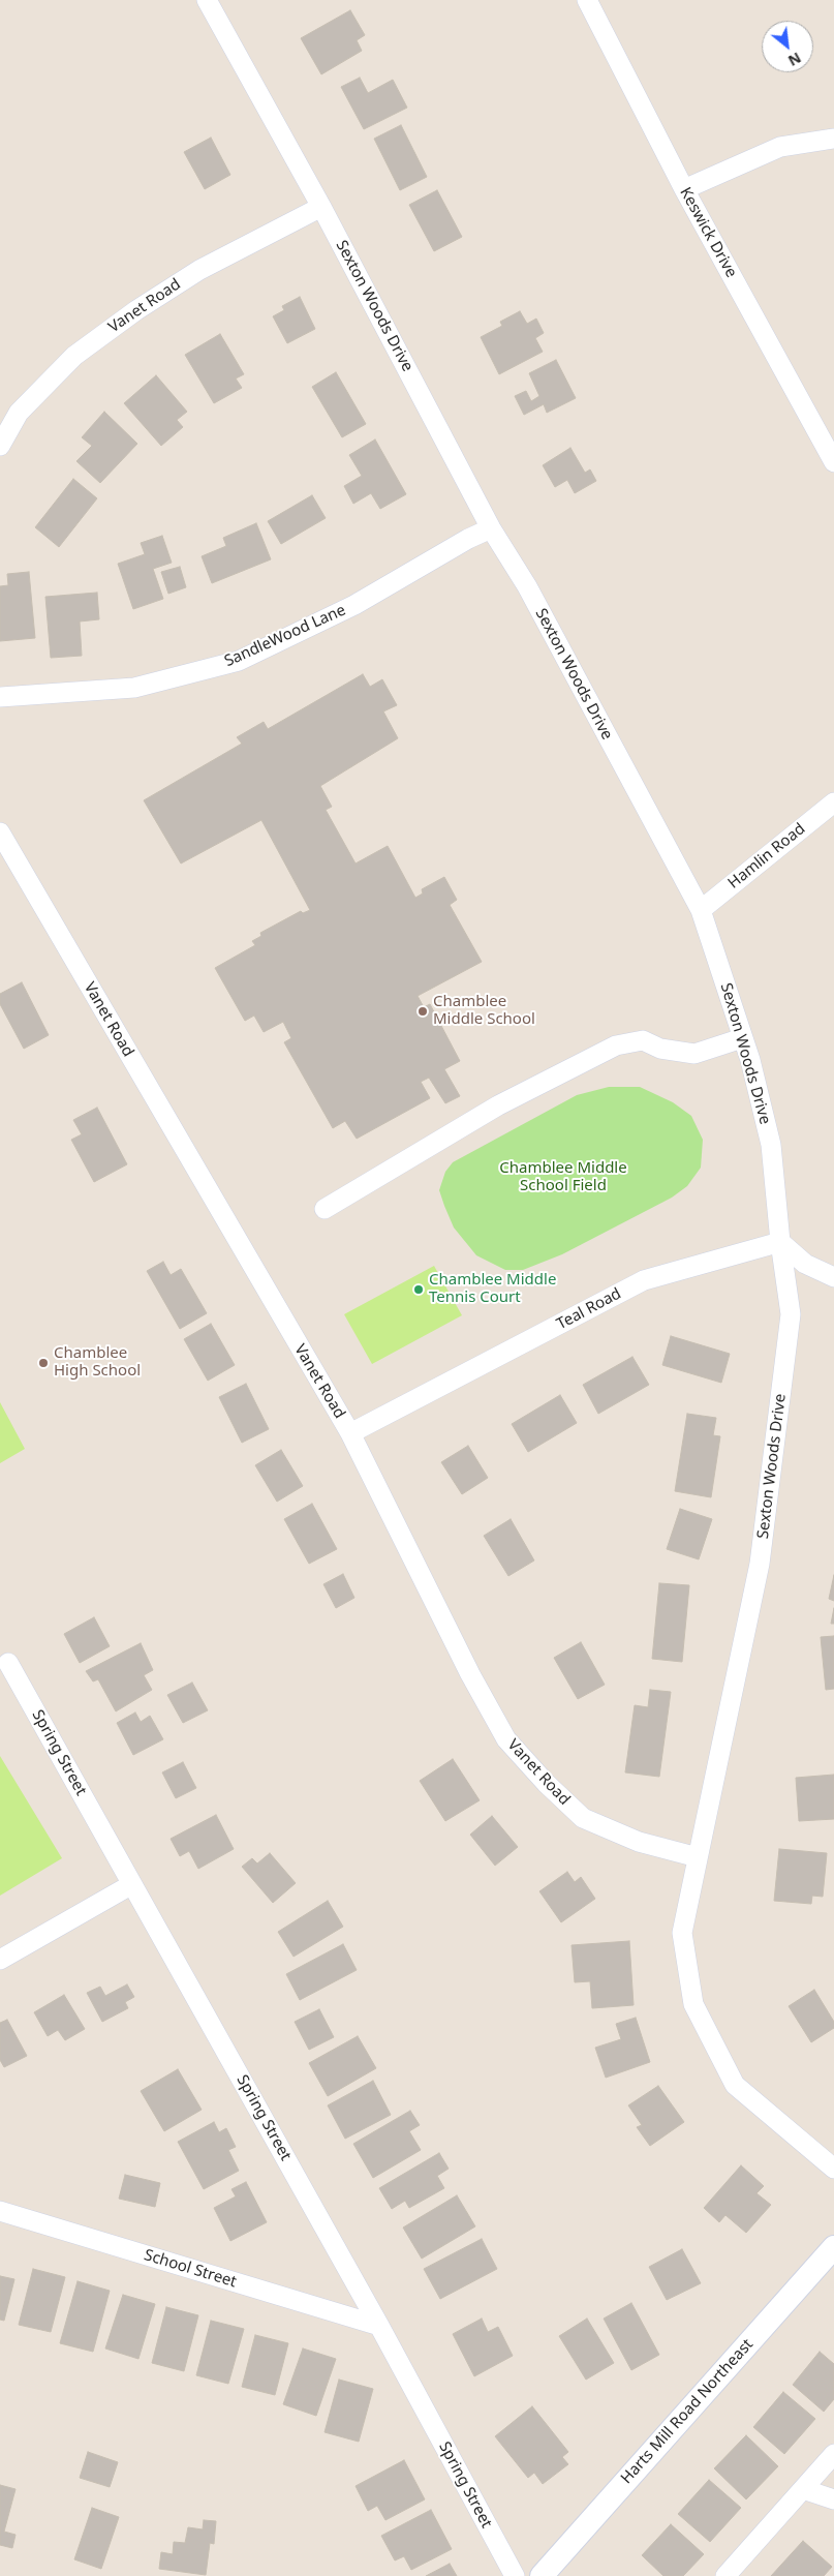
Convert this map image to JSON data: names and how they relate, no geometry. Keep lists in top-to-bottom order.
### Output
{
  "streets": {
    "street": [
      "Keswick Drive",
      "Vanet Road",
      "Sexton Woods Drive",
      "SandleWood Lane",
      "Hamlin Road",
      "Teal Road",
      "Spring Street",
      "School Street",
      "Harts Mill Road Northeast"
    ]
  },
  "crossings": [
    ["Vanet Road", "Sexton Woods Drive"],
    ["Vanet Road", "Teal Road"],
    ["Sexton Woods Drive", "SandleWood Lane"],
    ["Sexton Woods Drive", "Hamlin Road"],
    ["Sexton Woods Drive", "Teal Road"],
    ["Spring Street", "School Street"]
  ],
  "parks": ["Chamblee Middle School Field"],
  "places": ["Chamblee Middle School", "Chamblee Middle Tennis Court", "Chamblee High School"],
  "north": "bottom right"
}
